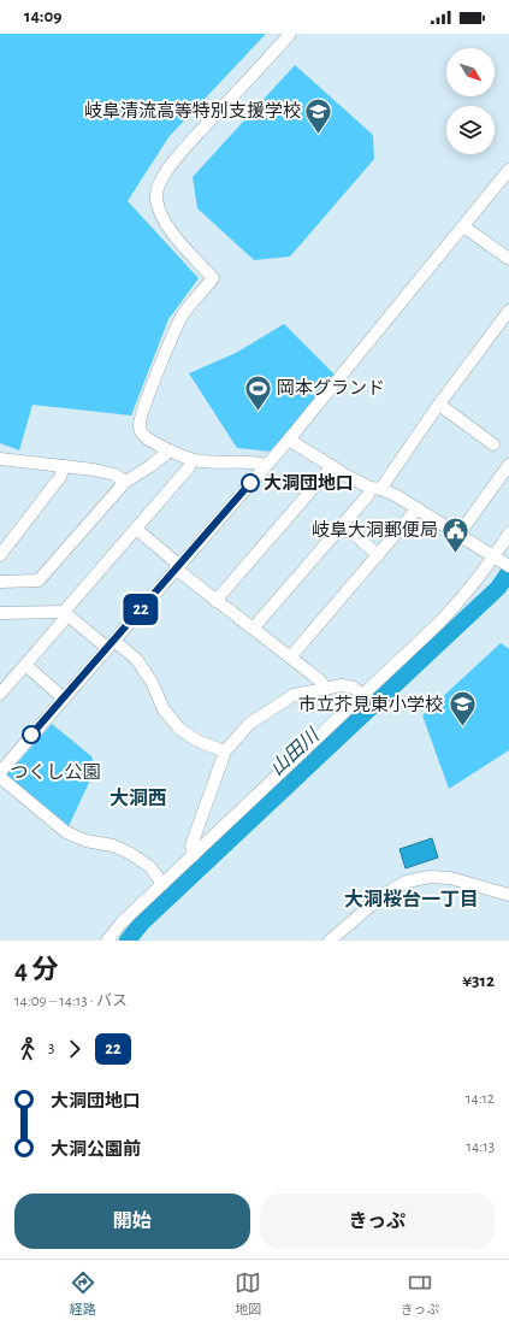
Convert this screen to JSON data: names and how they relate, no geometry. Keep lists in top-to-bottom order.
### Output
{
  "districts": ["大洞西", "大洞桜台一丁目"],
  "water": ["山田川"],
  "parks": ["つくし公園"],
  "places": {
    "school or university": ["岐阜清流高等特別支援学校", "市立芥見東小学校"],
    "sports": ["岡本グランド"],
    "other": ["大洞団地口"],
    "public building": ["岐阜大洞郵便局"]
  },
  "lines": ["bus line 22"],
  "north": "bottom right",
  "page": {
    "status": "14:09",
    "on_map": "22",
    "heading": ["4 分", "14:09 – 14:13 · バス", "¥312"],
    "legs": ["3", "22"],
    "list": [
      {
        "name": "大洞団地口",
        "value": "14:12"
      },
      {
        "name": "大洞公園前",
        "value": "14:13"
      }
    ],
    "buttons": ["開始", "きっぷ"],
    "tabs": ["経路", "地図", "きっぷ"]
  }
}
